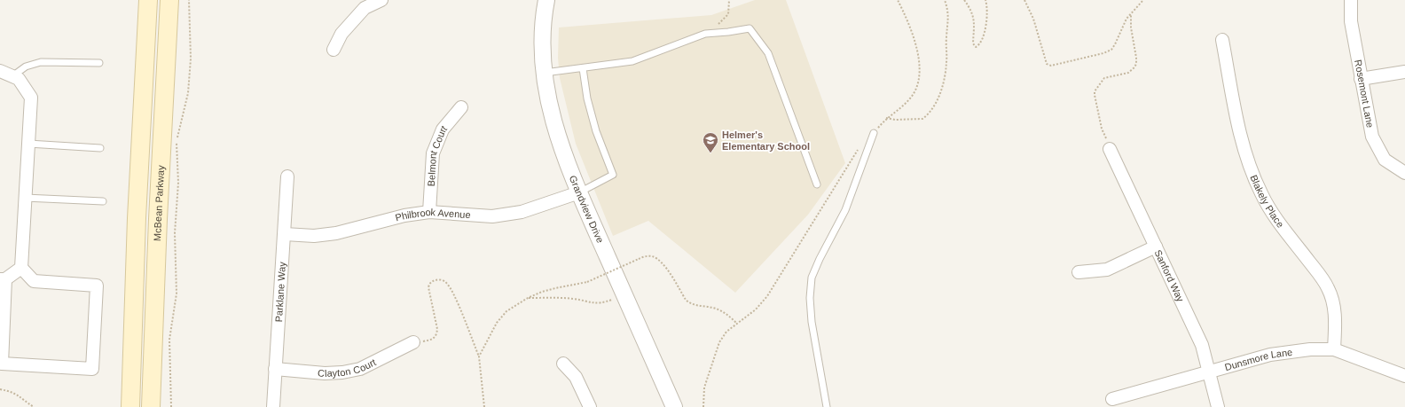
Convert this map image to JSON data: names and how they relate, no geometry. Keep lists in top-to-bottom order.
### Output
{
  "streets": {
    "main road": ["McBean Parkway"],
    "street": [
      "Rosemont Lane",
      "Belmont Court",
      "Blakely Place",
      "Grandview Drive",
      "Philbrook Avenue",
      "Sanford Way",
      "Parklane Way",
      "Dunsmore Lane",
      "Clayton Court"
    ]
  },
  "crossings": [
    ["Belmont Court", "Philbrook Avenue"],
    ["Blakely Place", "Dunsmore Lane"],
    ["Grandview Drive", "Philbrook Avenue"],
    ["Philbrook Avenue", "Parklane Way"],
    ["Sanford Way", "Dunsmore Lane"],
    ["Parklane Way", "Clayton Court"]
  ],
  "places": {
    "school or university": ["Helmer's Elementary School"]
  }
}
